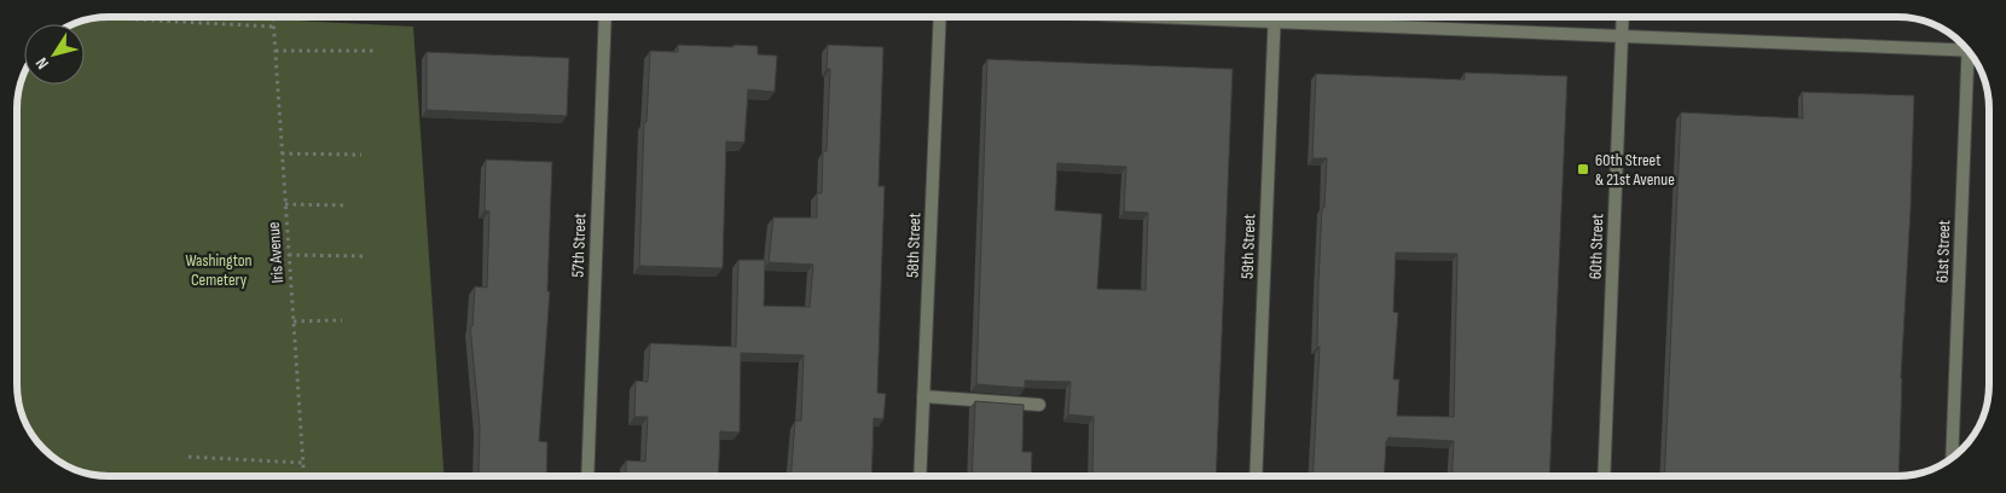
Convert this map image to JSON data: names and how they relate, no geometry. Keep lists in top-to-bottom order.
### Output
{
  "streets": {
    "street": [
      "57th Street",
      "58th Street",
      "59th Street",
      "60th Street",
      "61st Street"
    ],
    "path": ["Iris Avenue"]
  },
  "parks": ["Washington Cemetery"],
  "places": {
    "transit": ["60th Street & 21st Avenue"]
  },
  "north": "bottom left"
}
